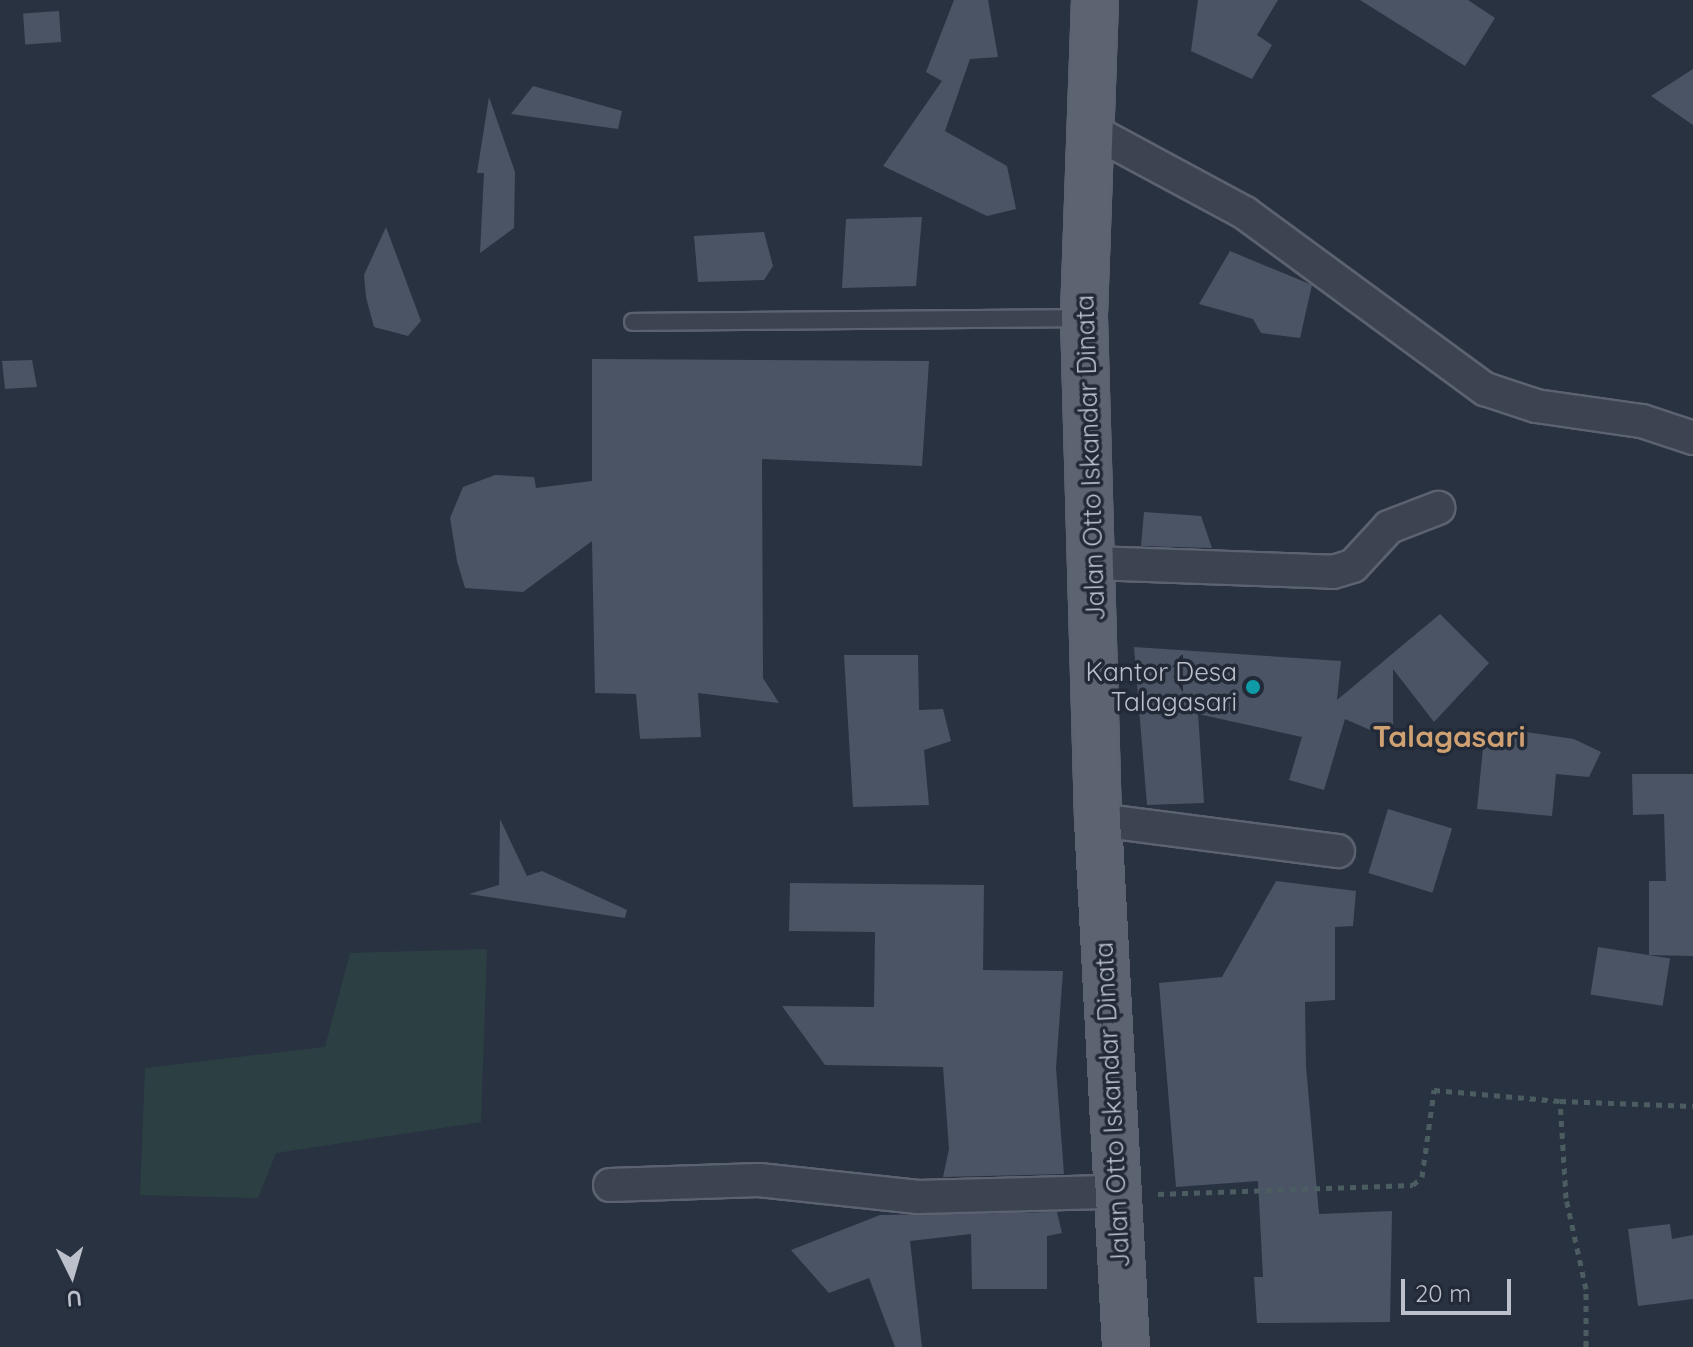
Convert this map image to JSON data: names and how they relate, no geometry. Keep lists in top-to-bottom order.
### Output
{
  "streets": {
    "main road": ["Jalan Otto Iskandar Dinata"]
  },
  "districts": ["Talagasari"],
  "places": ["Kantor Desa Talagasari"],
  "scale_bar": "20 m",
  "north": "bottom"
}
